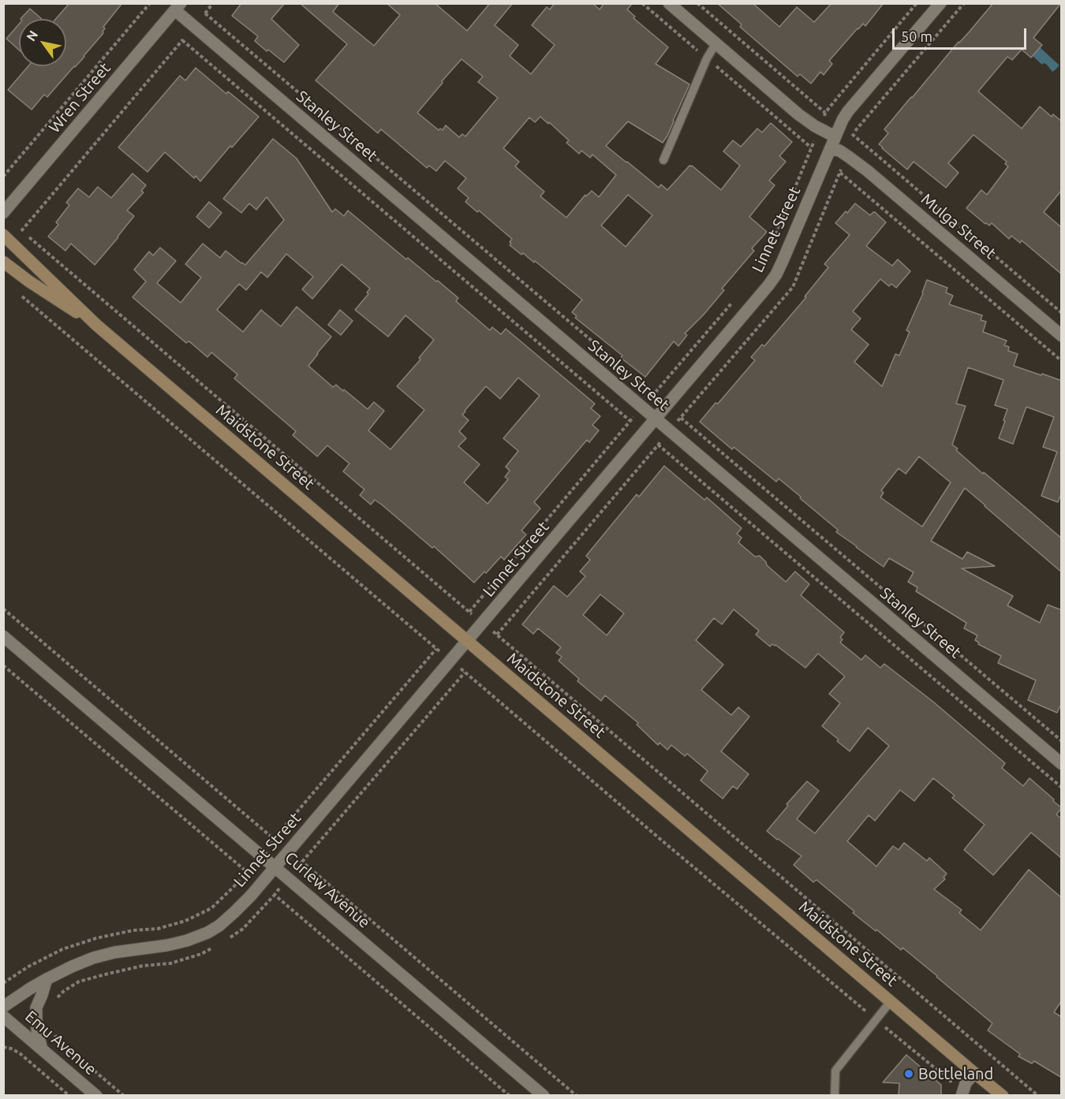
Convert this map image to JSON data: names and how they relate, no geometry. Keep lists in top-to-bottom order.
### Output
{
  "streets": {
    "main road": ["Maidstone Street"],
    "street": [
      "Wren Street",
      "Stanley Street",
      "Mulga Street",
      "Linnet Street",
      "Curlew Avenue",
      "Emu Avenue"
    ]
  },
  "crossings": [
    ["Wren Street", "Stanley Street"],
    ["Stanley Street", "Linnet Street"],
    ["Mulga Street", "Linnet Street"],
    ["Linnet Street", "Maidstone Street"],
    ["Linnet Street", "Curlew Avenue"]
  ],
  "places": ["Bottleland"],
  "scale_bar": "50 m",
  "north": "top left"
}
